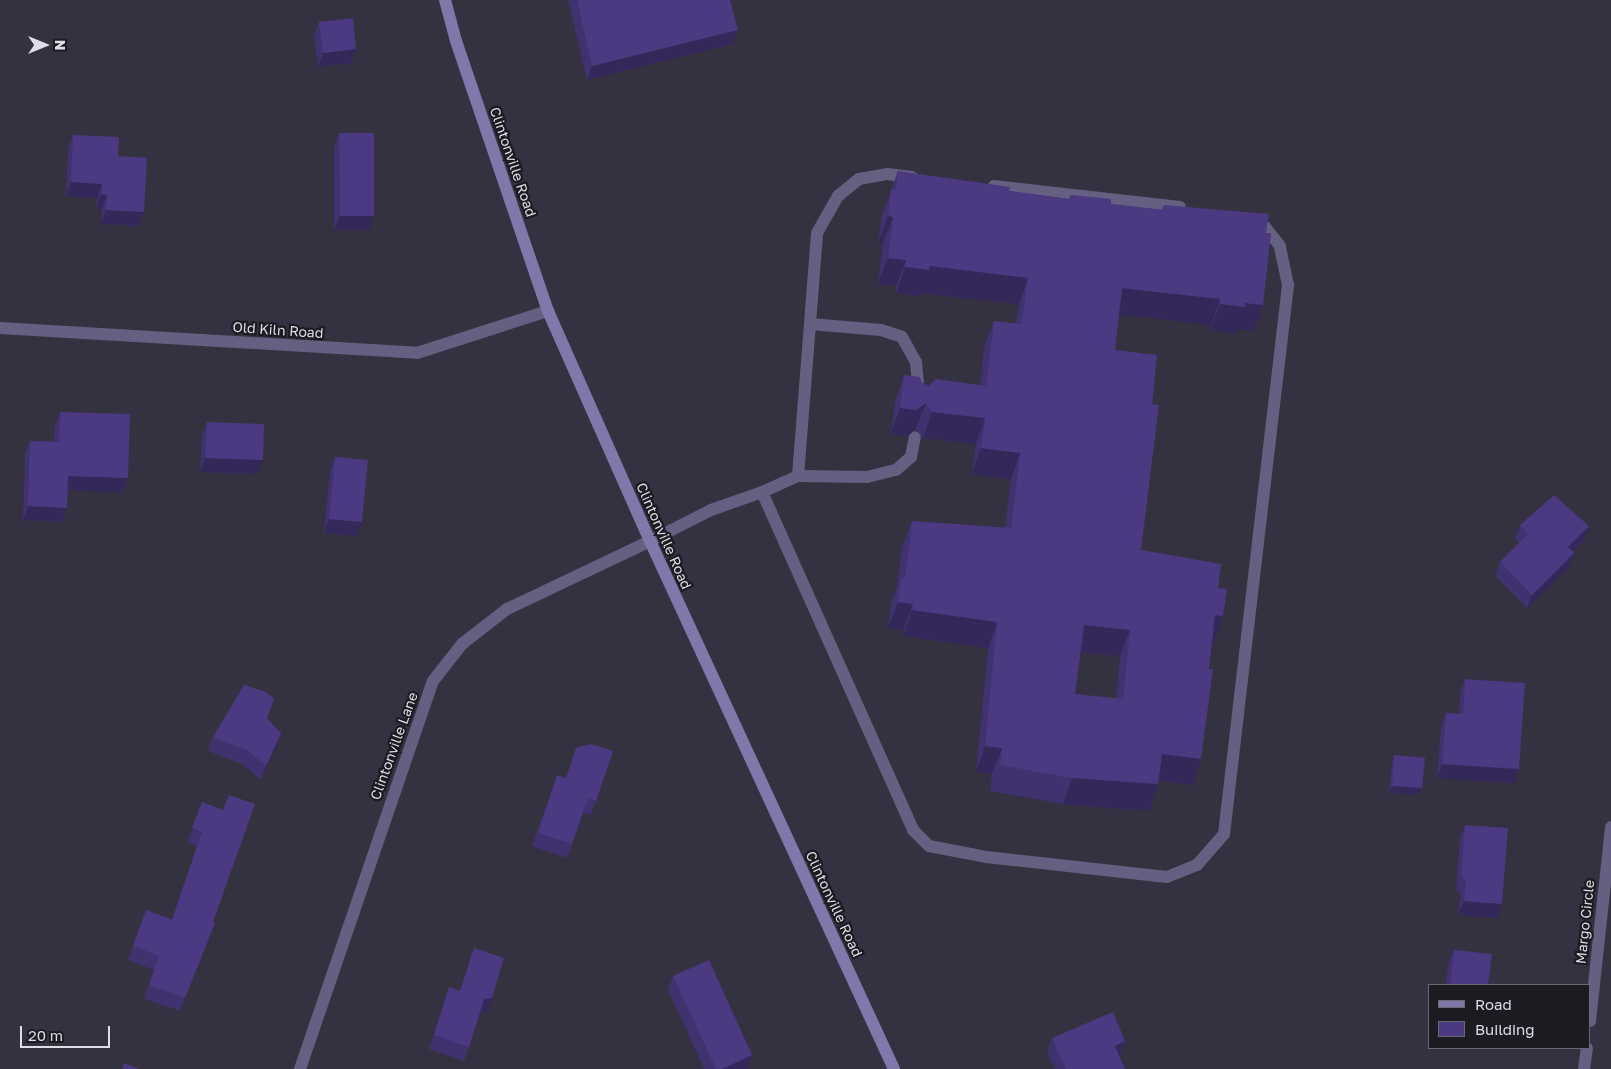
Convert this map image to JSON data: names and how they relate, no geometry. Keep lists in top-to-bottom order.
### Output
{
  "streets": {
    "main road": ["Clintonville Road"],
    "street": ["Old Kiln Road", "Clintonville Lane", "Margo Circle"]
  },
  "crossings": [
    ["Clintonville Road", "Old Kiln Road"],
    ["Clintonville Road", "Clintonville Lane"]
  ],
  "legend": ["Road", "Building"],
  "scale_bar": "20 m",
  "north": "right"
}
